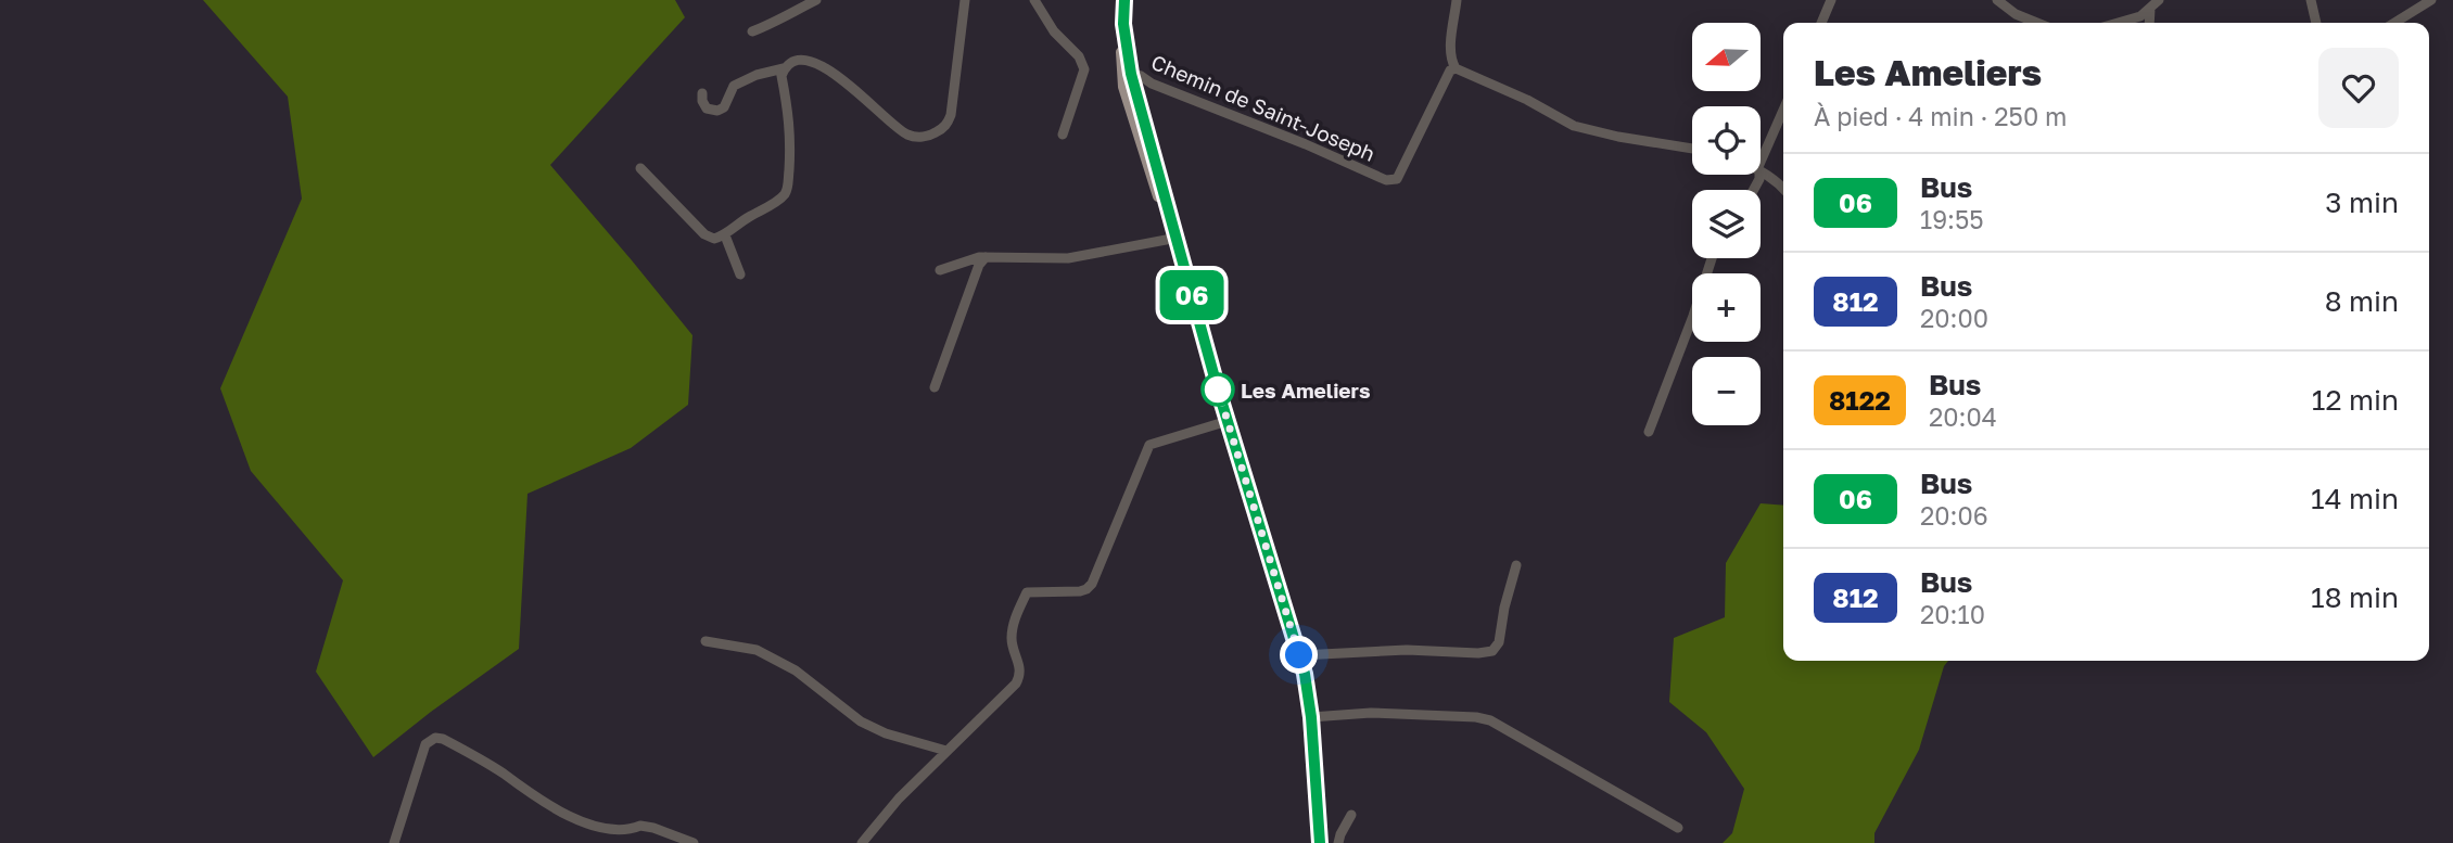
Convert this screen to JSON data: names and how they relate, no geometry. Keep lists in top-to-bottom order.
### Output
{
  "streets": {
    "street": ["Chemin de Saint-Joseph"]
  },
  "places": ["Les Ameliers"],
  "lines": ["bus line 06"],
  "north": "left",
  "page": {
    "on_map": "06",
    "map_buttons": ["+", "−"],
    "heading": ["Les Ameliers", "À pied · 4 min · 250 m"],
    "list": [
      {
        "mark": "06",
        "name": "Bus",
        "note": "19:55",
        "value": "3 min"
      },
      {
        "mark": "812",
        "name": "Bus",
        "note": "20:00",
        "value": "8 min"
      },
      {
        "mark": "8122",
        "name": "Bus",
        "note": "20:04",
        "value": "12 min"
      },
      {
        "mark": "06",
        "name": "Bus",
        "note": "20:06",
        "value": "14 min"
      },
      {
        "mark": "812",
        "name": "Bus",
        "note": "20:10",
        "value": "18 min"
      }
    ]
  }
}
